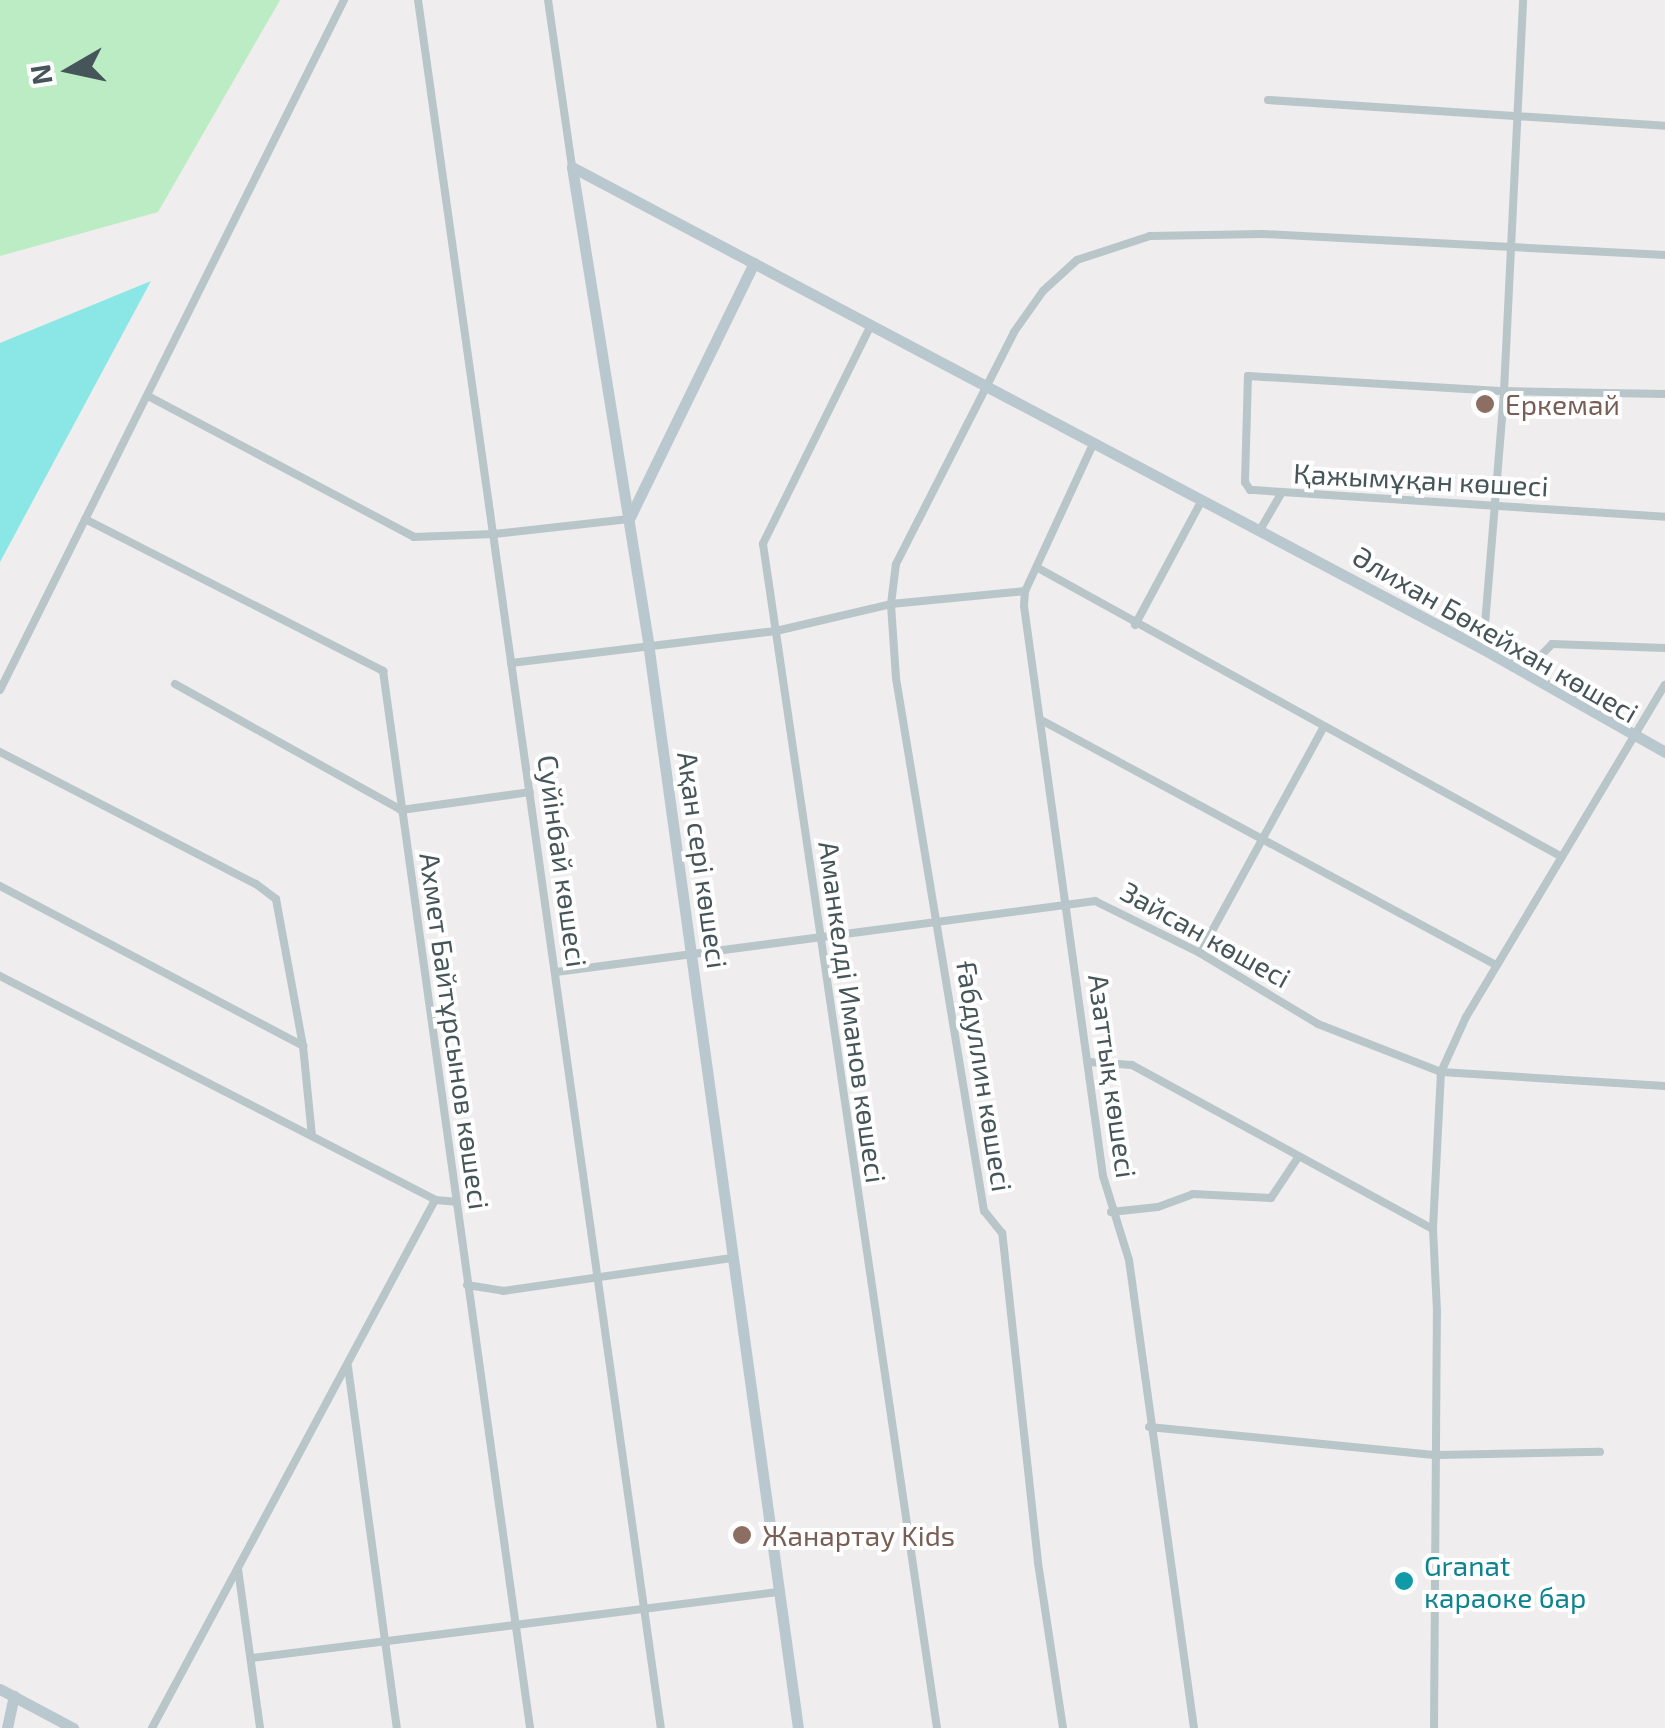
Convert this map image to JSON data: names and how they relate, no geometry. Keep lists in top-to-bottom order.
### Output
{
  "streets": {
    "street": [
      "Қажымұқан көшесі",
      "Әлихан Бөкейхан көшесі",
      "Ақан сері көшесі",
      "Суйінбай көшесі",
      "Зайсан көшесі",
      "Аманкелді Иманов көшесі",
      "Ахмет Байтұрсынов көшесі",
      "Ғабдуллин көшесі",
      "Азаттық көшесі"
    ]
  },
  "crossings": [
    ["Қажымұқан көшесі", "Әлихан Бөкейхан көшесі"],
    ["Әлихан Бөкейхан көшесі", "Зайсан көшесі"],
    ["Ақан сері көшесі", "Зайсан көшесі"],
    ["Суйінбай көшесі", "Зайсан көшесі"],
    ["Зайсан көшесі", "Аманкелді Иманов көшесі"],
    ["Зайсан көшесі", "Ғабдуллин көшесі"],
    ["Зайсан көшесі", "Азаттық көшесі"]
  ],
  "places": ["Еркемай", "Жанартау Kids", "Granat караоке бар"],
  "north": "left"
}
